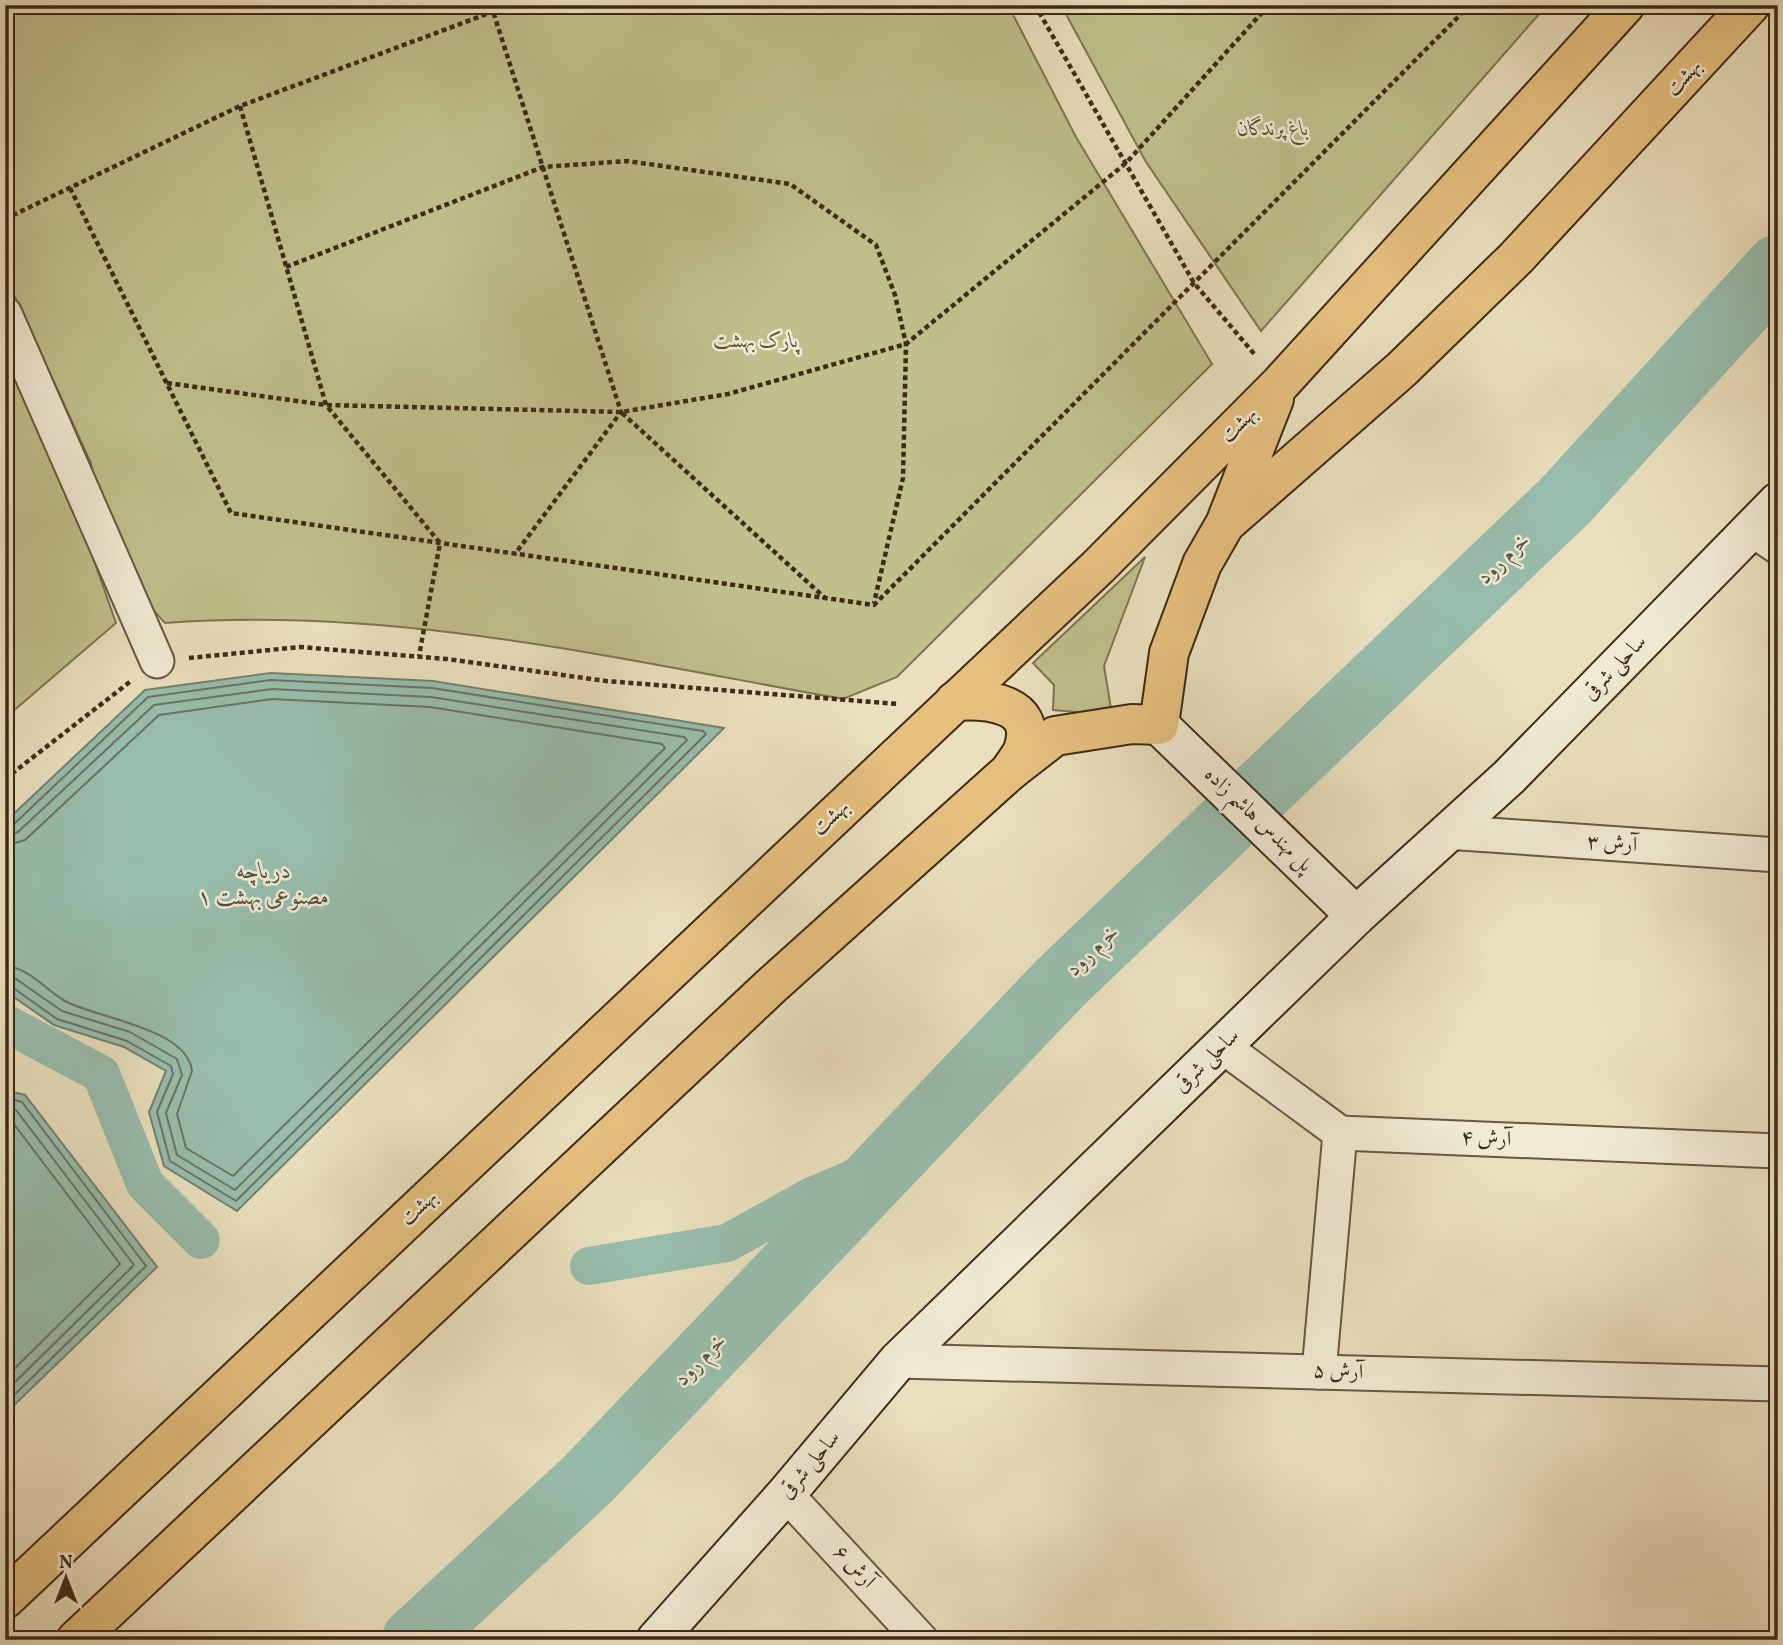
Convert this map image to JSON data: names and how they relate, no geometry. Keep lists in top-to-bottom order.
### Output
{
  "streets": {
    "main road": ["بهشت", "ساحلی شرقی", "پل مهندس هاشم زاده"],
    "street": [
      "آرش ۳",
      "آرش ۴",
      "آرش ۵",
      "آرش ۶"
    ]
  },
  "crossings": [
    ["بهشت", "پل مهندس هاشم زاده"],
    ["ساحلی شرقی", "پل مهندس هاشم زاده"],
    ["ساحلی شرقی", "آرش ۳"],
    ["ساحلی شرقی", "آرش ۵"],
    ["ساحلی شرقی", "آرش ۶"]
  ],
  "water": ["خرم رود", "دریاچه مصنوعی بهشت ۱"],
  "parks": ["باغ پرندگان", "پارک بهشت"],
  "north": "top"
}
